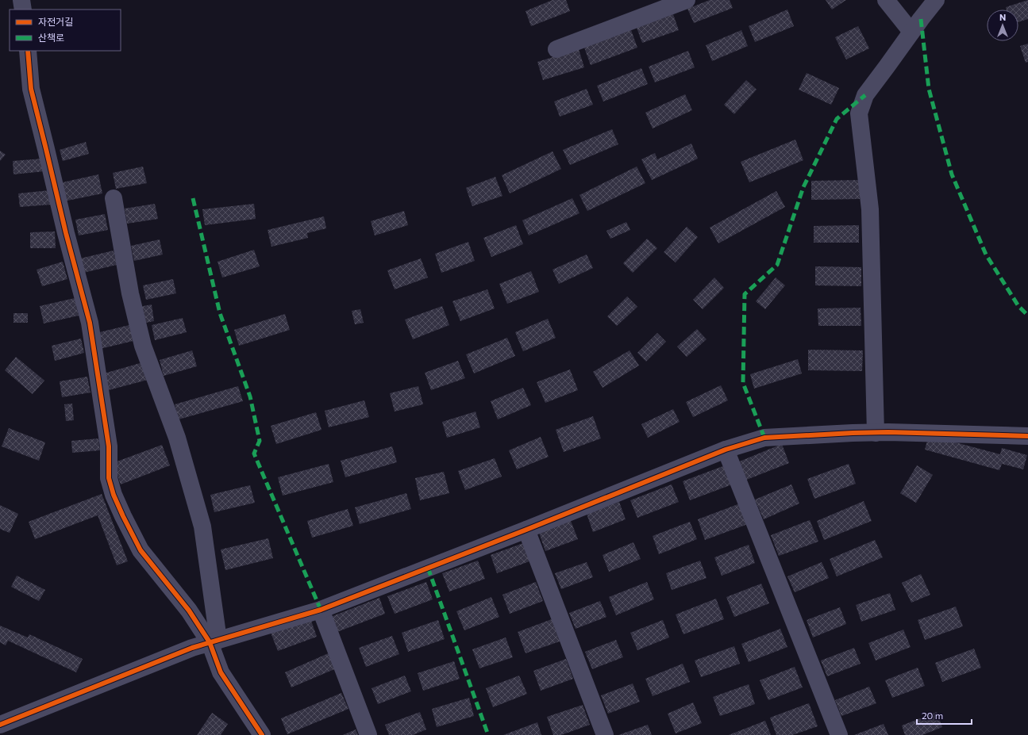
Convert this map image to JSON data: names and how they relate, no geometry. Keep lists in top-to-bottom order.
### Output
{
  "legend": ["자전거길", "산책로"],
  "scale_bar": "20 m",
  "north": "top"
}
